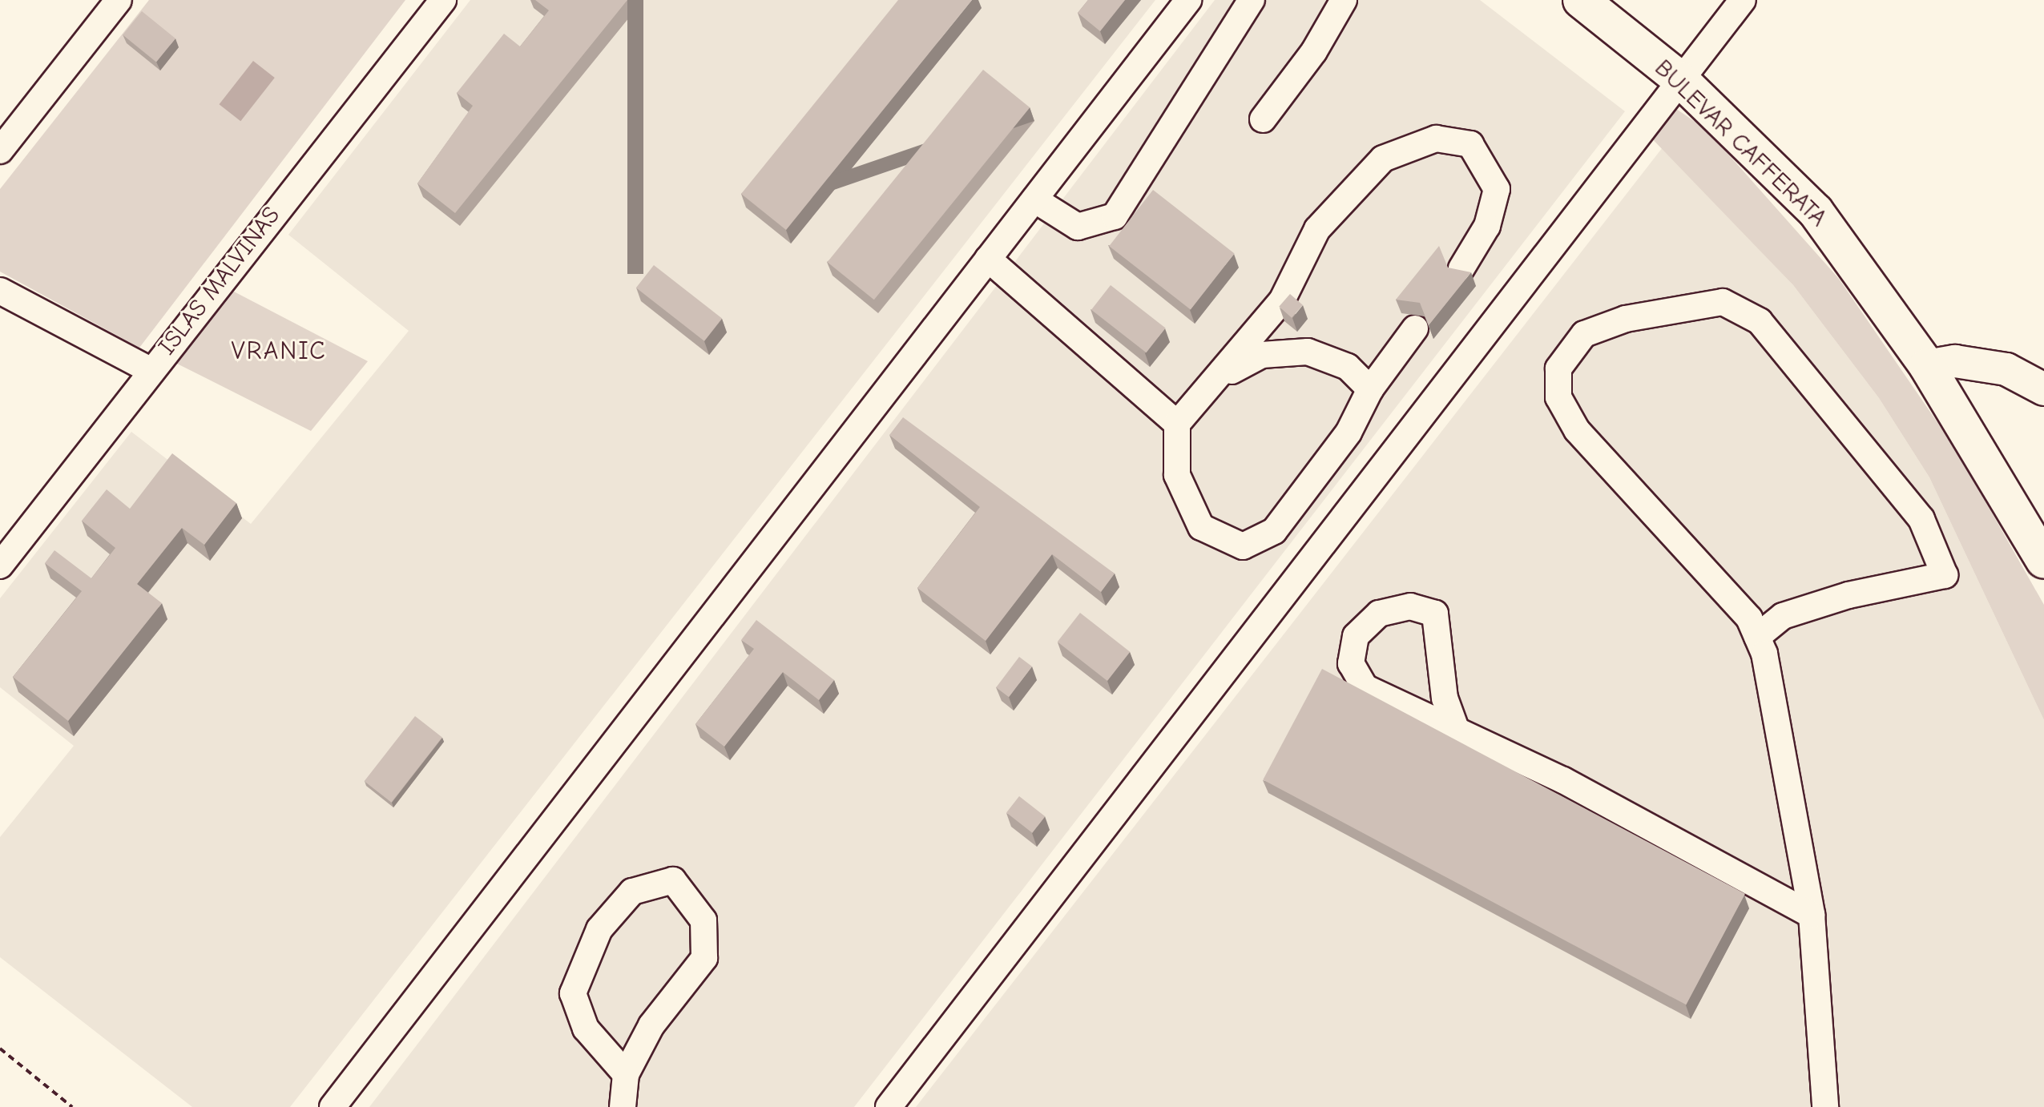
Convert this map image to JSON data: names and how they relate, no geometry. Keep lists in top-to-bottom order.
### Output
{
  "streets": {
    "highway": ["BULEVAR CAFFERATA"],
    "street": ["ISLAS MALVINAS"]
  },
  "districts": ["VRANIC"]
}
